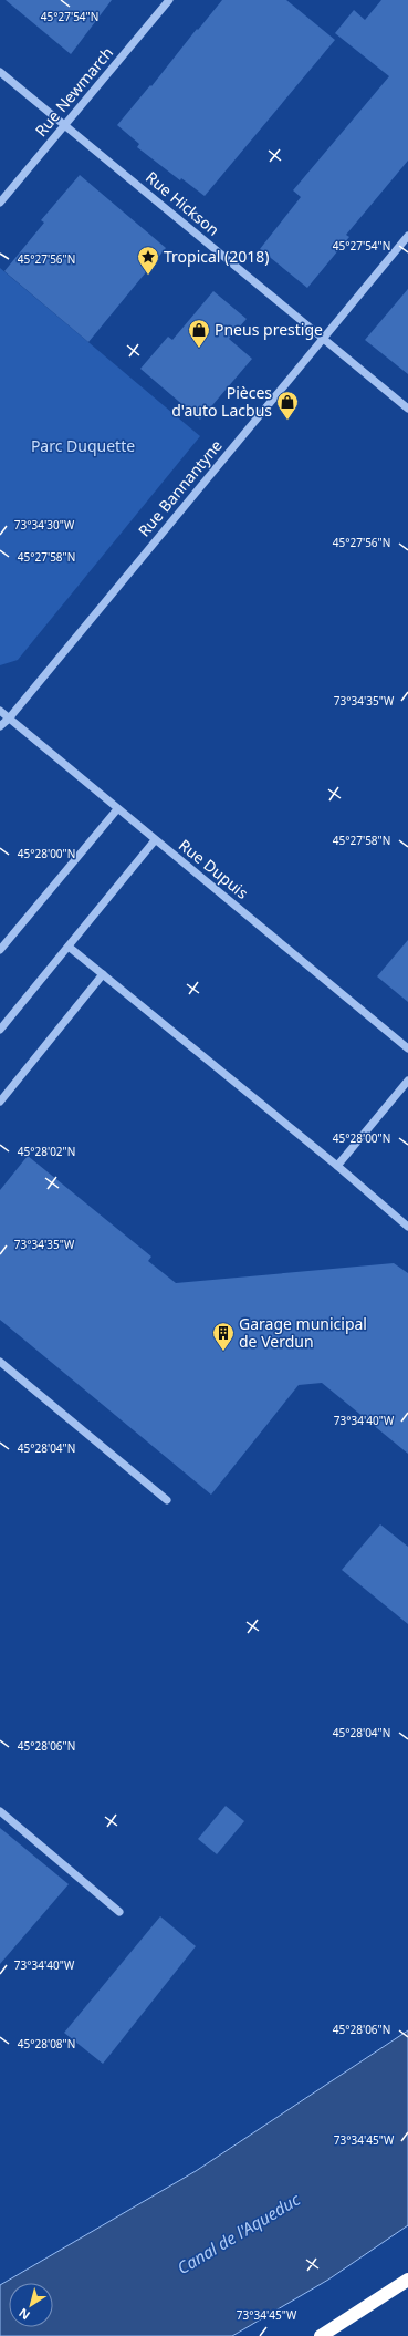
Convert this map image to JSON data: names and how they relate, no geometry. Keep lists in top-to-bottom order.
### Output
{
  "streets": {
    "street": [
      "Rue Newmarch",
      "Rue Hickson",
      "Rue Bannantyne",
      "Rue Dupuis"
    ]
  },
  "crossings": [
    ["Rue Newmarch", "Rue Hickson"],
    ["Rue Hickson", "Rue Bannantyne"],
    ["Rue Bannantyne", "Rue Dupuis"]
  ],
  "water": ["Canal de l'Aqueduc"],
  "parks": ["Parc Duquette"],
  "places": {
    "place": ["Tropical (2018)"],
    "shop": ["Pneus prestige", "Pièces d'auto Lacbus"],
    "building": ["Garage municipal de Verdun"]
  },
  "north": "bottom left",
  "coordinates": [
    "45°27'54\"N",
    "45°27'56\"N",
    "73°34'30\"W",
    "45°27'58\"N",
    "73°34'35\"W",
    "45°28'00\"N",
    "45°28'02\"N",
    "73°34'40\"W",
    "45°28'04\"N",
    "45°28'06\"N",
    "45°28'08\"N",
    "73°34'45\"W"
  ]
}
